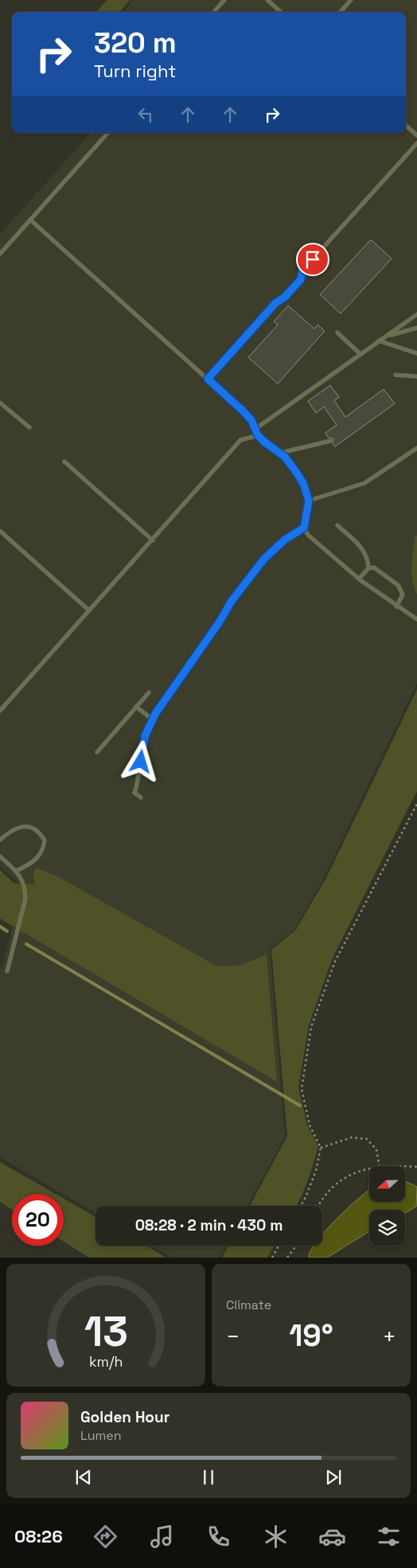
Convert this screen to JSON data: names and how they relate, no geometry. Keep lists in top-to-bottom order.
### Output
{
  "north": "left",
  "page": {
    "turn": ["320 m", "Turn right"],
    "limit": "20",
    "trip": "08:28 · 2 min · 430 m",
    "tile": "Climate",
    "heat": ["−", "19°", "+"],
    "song": ["Golden Hour", "Lumen"],
    "tabs": "08:26",
    "gauge": ["13", "km/h"]
  }
}
